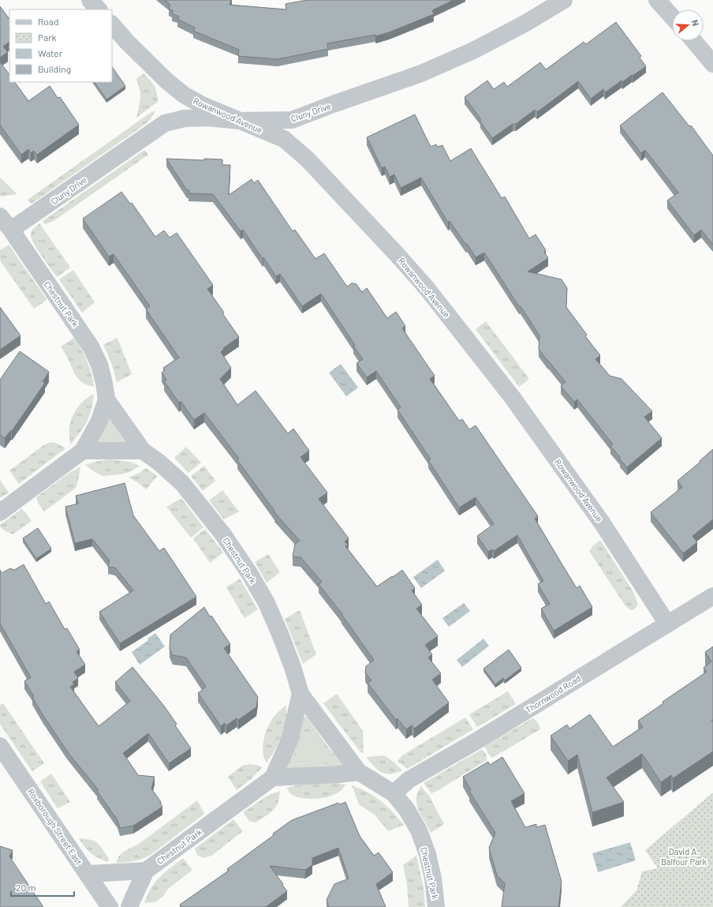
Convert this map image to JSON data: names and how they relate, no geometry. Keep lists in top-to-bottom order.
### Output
{
  "streets": {
    "street": [
      "Cluny Drive",
      "Rowanwood Avenue",
      "Chestnut Park",
      "Thornwood Road",
      "Roxborough Street East"
    ]
  },
  "crossings": [
    ["Cluny Drive", "Rowanwood Avenue"],
    ["Cluny Drive", "Chestnut Park"],
    ["Rowanwood Avenue", "Thornwood Road"],
    ["Chestnut Park", "Thornwood Road"]
  ],
  "parks": ["David A. Balfour Park"],
  "legend": [
    "Road",
    "Park",
    "Water",
    "Building"
  ],
  "scale_bar": "20 m",
  "north": "right"
}
